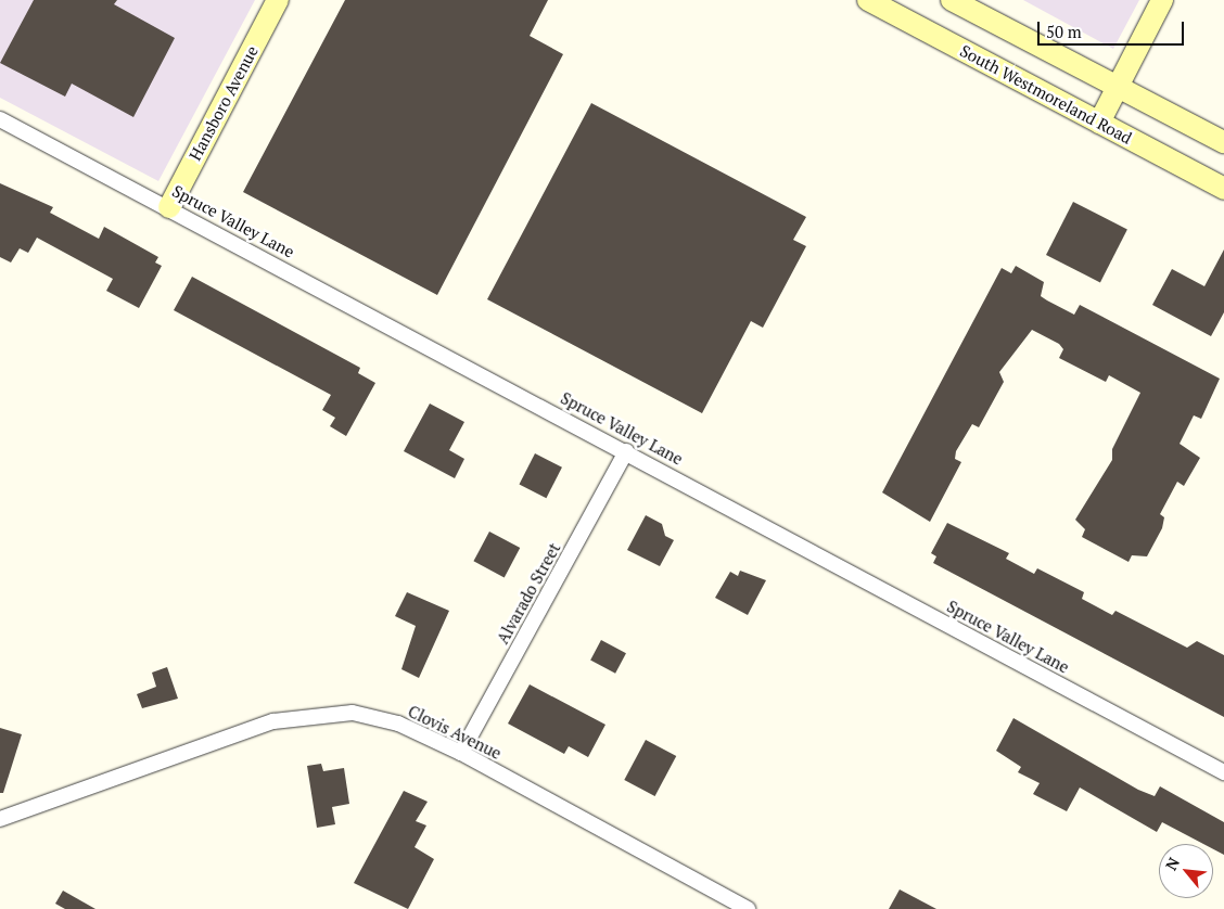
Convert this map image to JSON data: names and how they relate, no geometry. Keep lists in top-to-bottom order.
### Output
{
  "streets": {
    "main road": ["South Westmoreland Road", "Hansboro Avenue"],
    "street": ["Spruce Valley Lane", "Alvarado Street", "Clovis Avenue"]
  },
  "crossings": [
    ["Hansboro Avenue", "Spruce Valley Lane"],
    ["Spruce Valley Lane", "Alvarado Street"],
    ["Alvarado Street", "Clovis Avenue"]
  ],
  "scale_bar": "50 m",
  "north": "top left"
}
